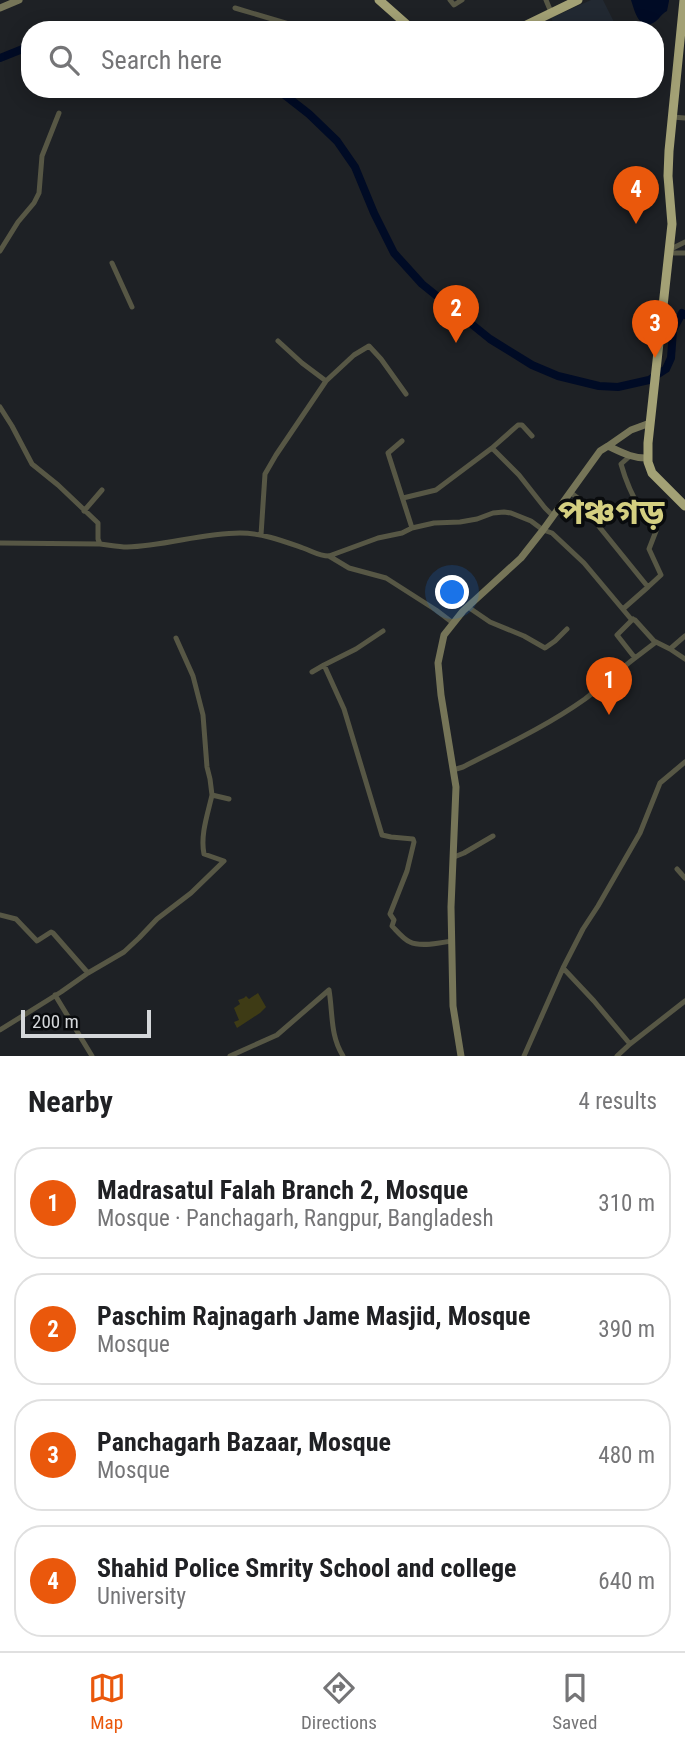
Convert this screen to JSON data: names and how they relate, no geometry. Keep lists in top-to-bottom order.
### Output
{
  "districts": ["পঞ্চগড়"],
  "scale_bar": "200 m",
  "page": {
    "search": "Search here",
    "pins": [
      "4",
      "2",
      "3",
      "1"
    ],
    "scale": "200 m",
    "heading": ["Nearby", "4 results"],
    "list": [
      {
        "mark": "1",
        "name": "Madrasatul Falah Branch 2, Mosque",
        "note": "Mosque · Panchagarh, Rangpur, Bangladesh",
        "value": "310 m"
      },
      {
        "mark": "2",
        "name": "Paschim Rajnagarh Jame Masjid, Mosque",
        "note": "Mosque",
        "value": "390 m"
      },
      {
        "mark": "3",
        "name": "Panchagarh Bazaar, Mosque",
        "note": "Mosque",
        "value": "480 m"
      },
      {
        "mark": "4",
        "name": "Shahid Police Smrity School and college",
        "note": "University",
        "value": "640 m"
      }
    ],
    "nav": ["Map", "Directions", "Saved"]
  }
}
